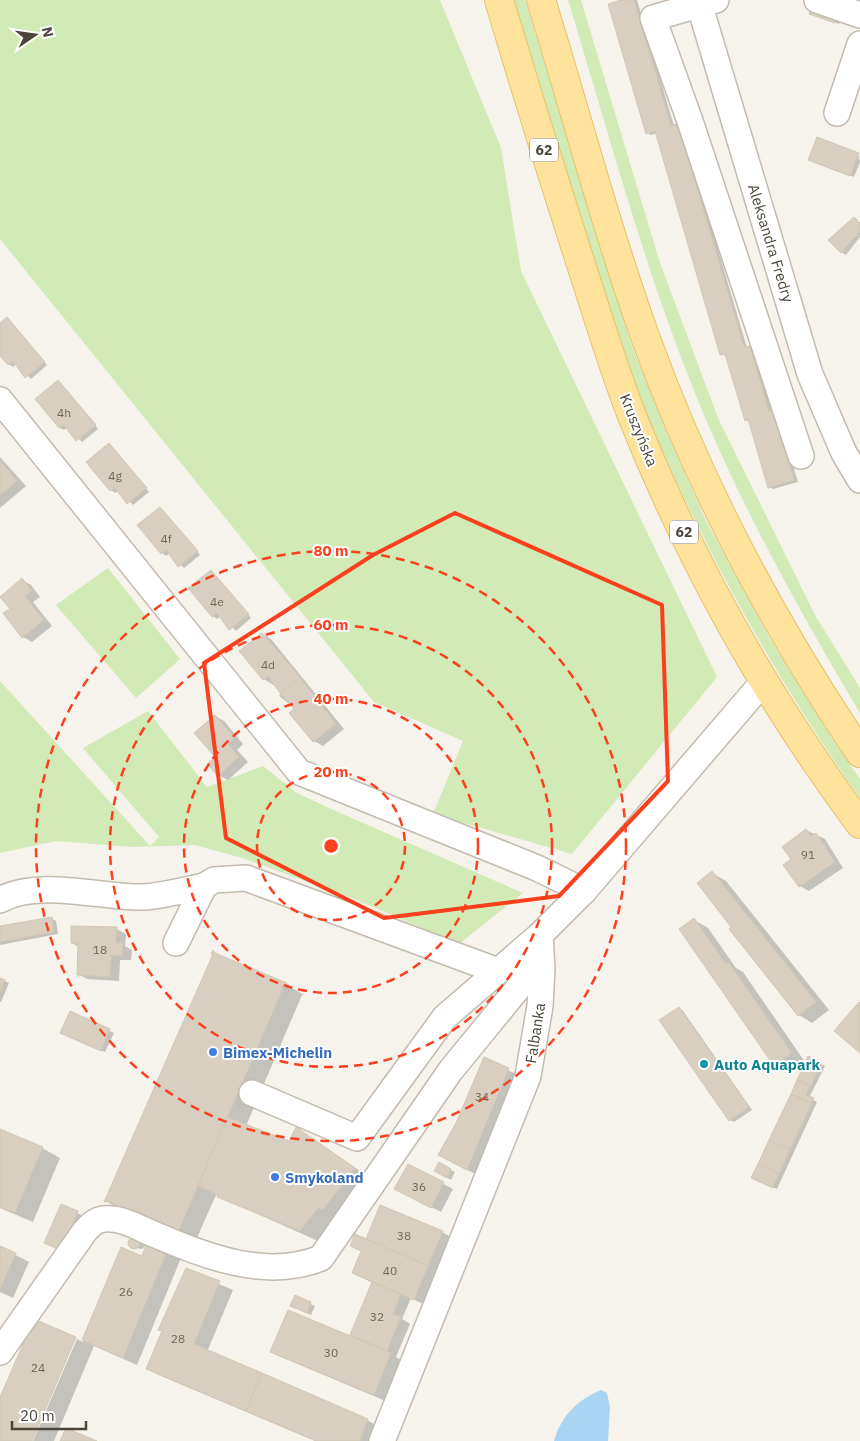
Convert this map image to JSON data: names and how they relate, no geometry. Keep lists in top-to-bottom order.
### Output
{
  "streets": {
    "main road": ["62", "Kruszyńska"],
    "street": ["Aleksandra Fredry", "Falbanka"]
  },
  "places": ["Bimex-Michelin", "Auto Aquapark", "Smykoland"],
  "house_numbers": [
    "4h",
    "4g",
    "4f",
    "4e",
    "4d",
    "91",
    "18",
    "34",
    "36",
    "38",
    "40",
    "26",
    "32",
    "28",
    "30",
    "24"
  ],
  "scale_bar": "20 m",
  "north": "right",
  "rings": [
    "80 m",
    "60 m",
    "40 m",
    "20 m"
  ]
}
